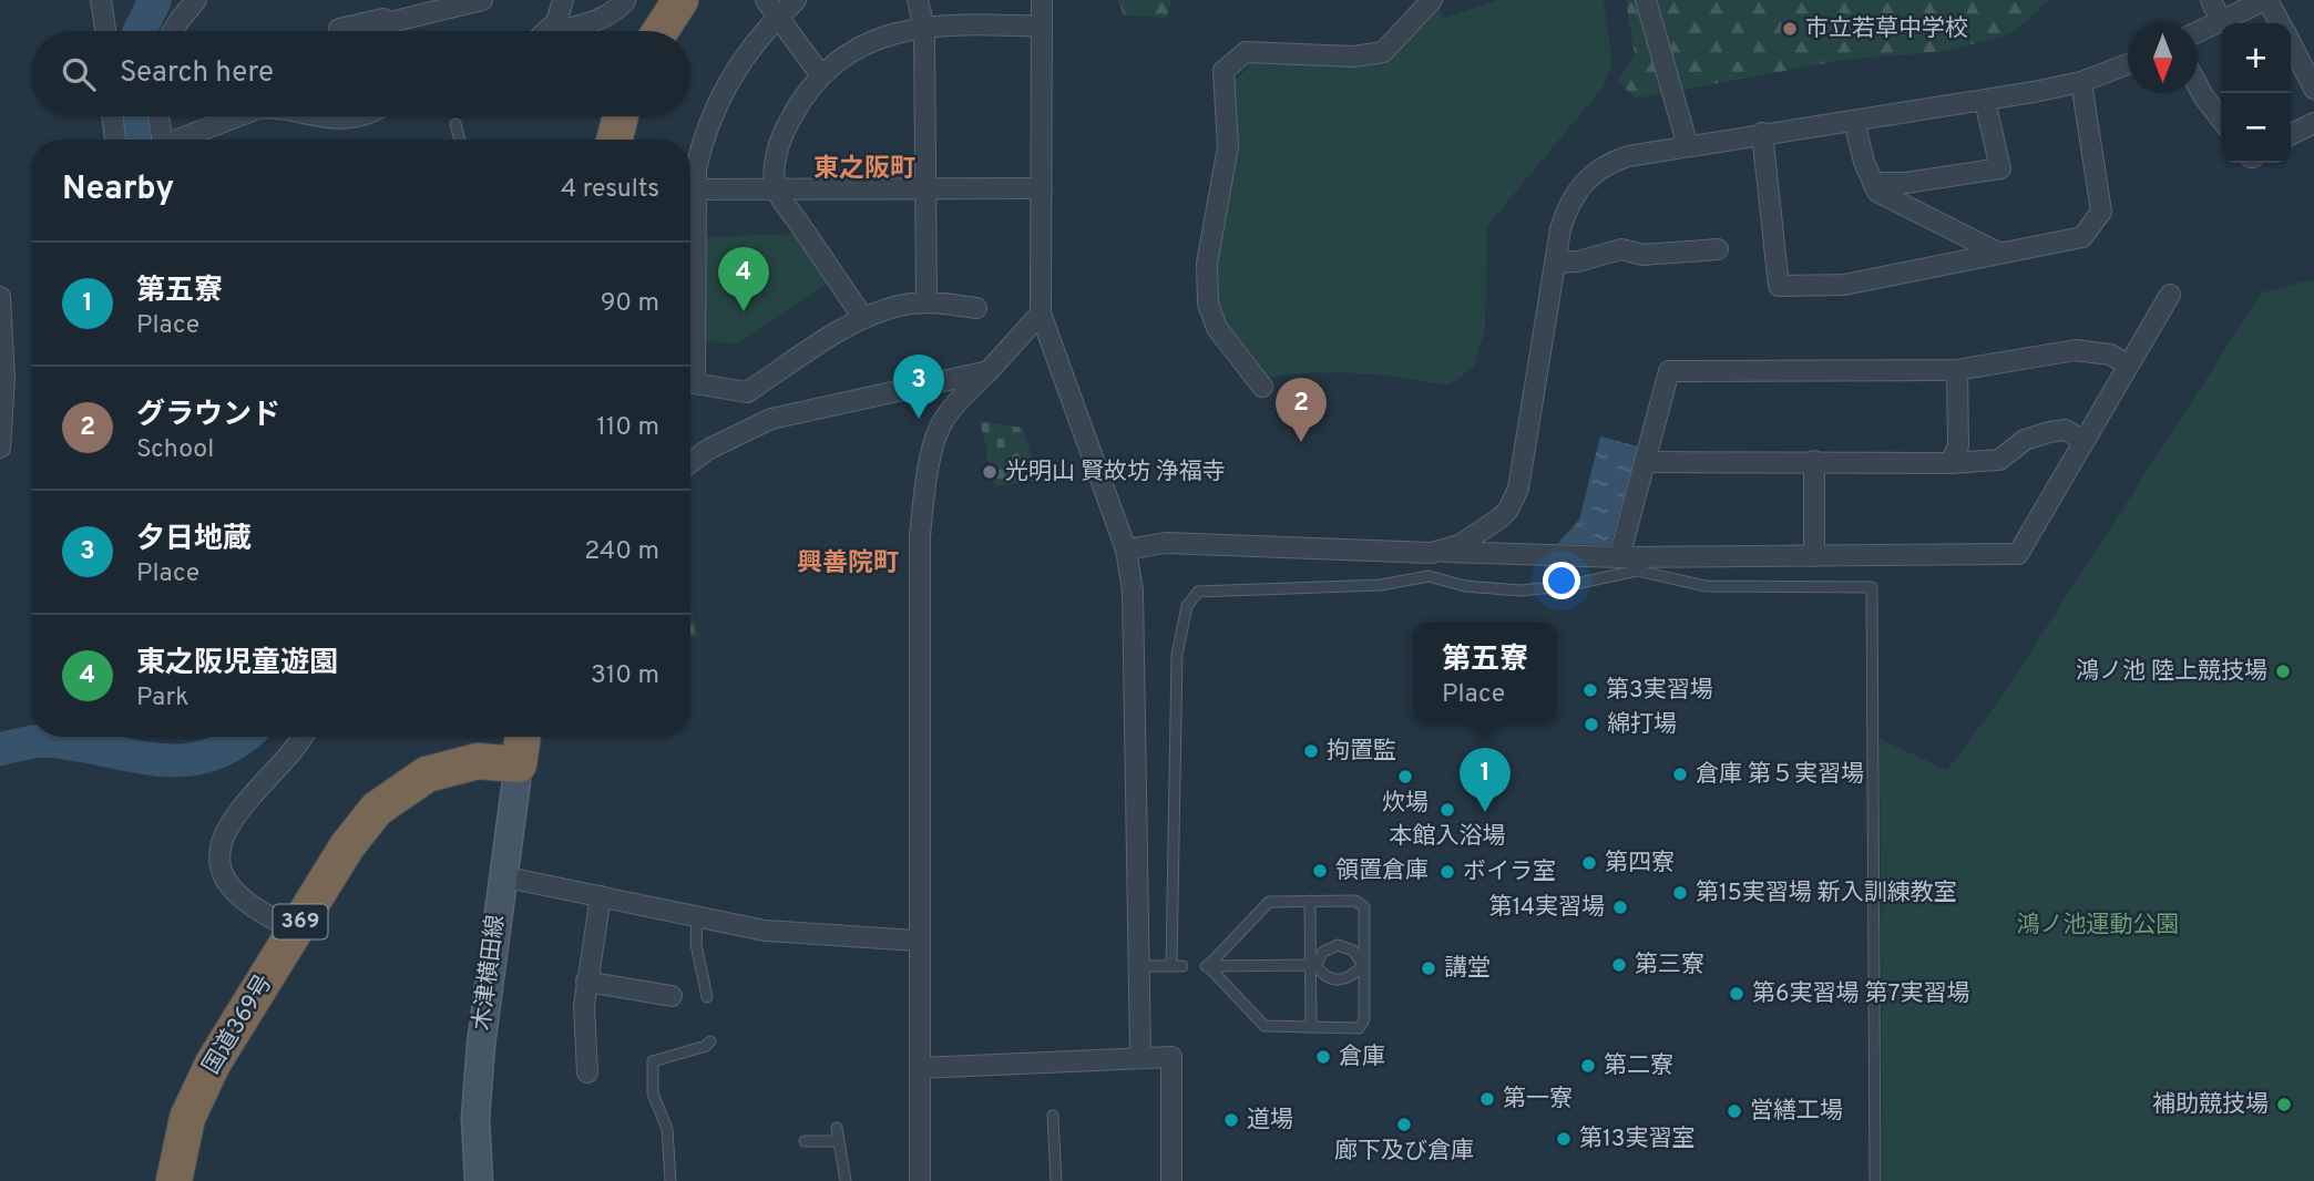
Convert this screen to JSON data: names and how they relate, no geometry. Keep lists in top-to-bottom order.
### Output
{
  "streets": {
    "highway": ["369", "国道369号"],
    "main road": ["木津横田線"]
  },
  "crossings": [
    ["木津横田線", "国道369号"]
  ],
  "districts": ["東之阪町", "興善院町"],
  "parks": ["鴻ノ池運動公園"],
  "places": [
    "市立若草中学校",
    "光明山 賢故坊 浄福寺",
    "鴻ノ池 陸上競技場",
    "第3実習場",
    "綿打場",
    "拘置監",
    "倉庫 第５実習場",
    "炊場",
    "本館入浴場",
    "第四寮",
    "領置倉庫",
    "ボイラ室",
    "第15実習場 新入訓練教室",
    "第14実習場",
    "第三寮",
    "講堂",
    "第6実習場 第7実習場",
    "倉庫",
    "第二寮",
    "第一寮",
    "補助競技場",
    "営繕工場",
    "道場",
    "廊下及び倉庫",
    "第13実習室"
  ],
  "north": "bottom",
  "page": {
    "map_buttons": ["+", "−"],
    "search": "Search here",
    "heading": ["Nearby", "4 results"],
    "list": [
      {
        "mark": "1",
        "name": "第五寮",
        "note": "Place",
        "value": "90 m"
      },
      {
        "mark": "2",
        "name": "グラウンド",
        "note": "School",
        "value": "110 m"
      },
      {
        "mark": "3",
        "name": "夕日地蔵",
        "note": "Place",
        "value": "240 m"
      },
      {
        "mark": "4",
        "name": "東之阪児童遊園",
        "note": "Park",
        "value": "310 m"
      }
    ],
    "pins": [
      "4",
      "3",
      "2",
      "1"
    ],
    "popup": ["第五寮", "Place"]
  }
}
